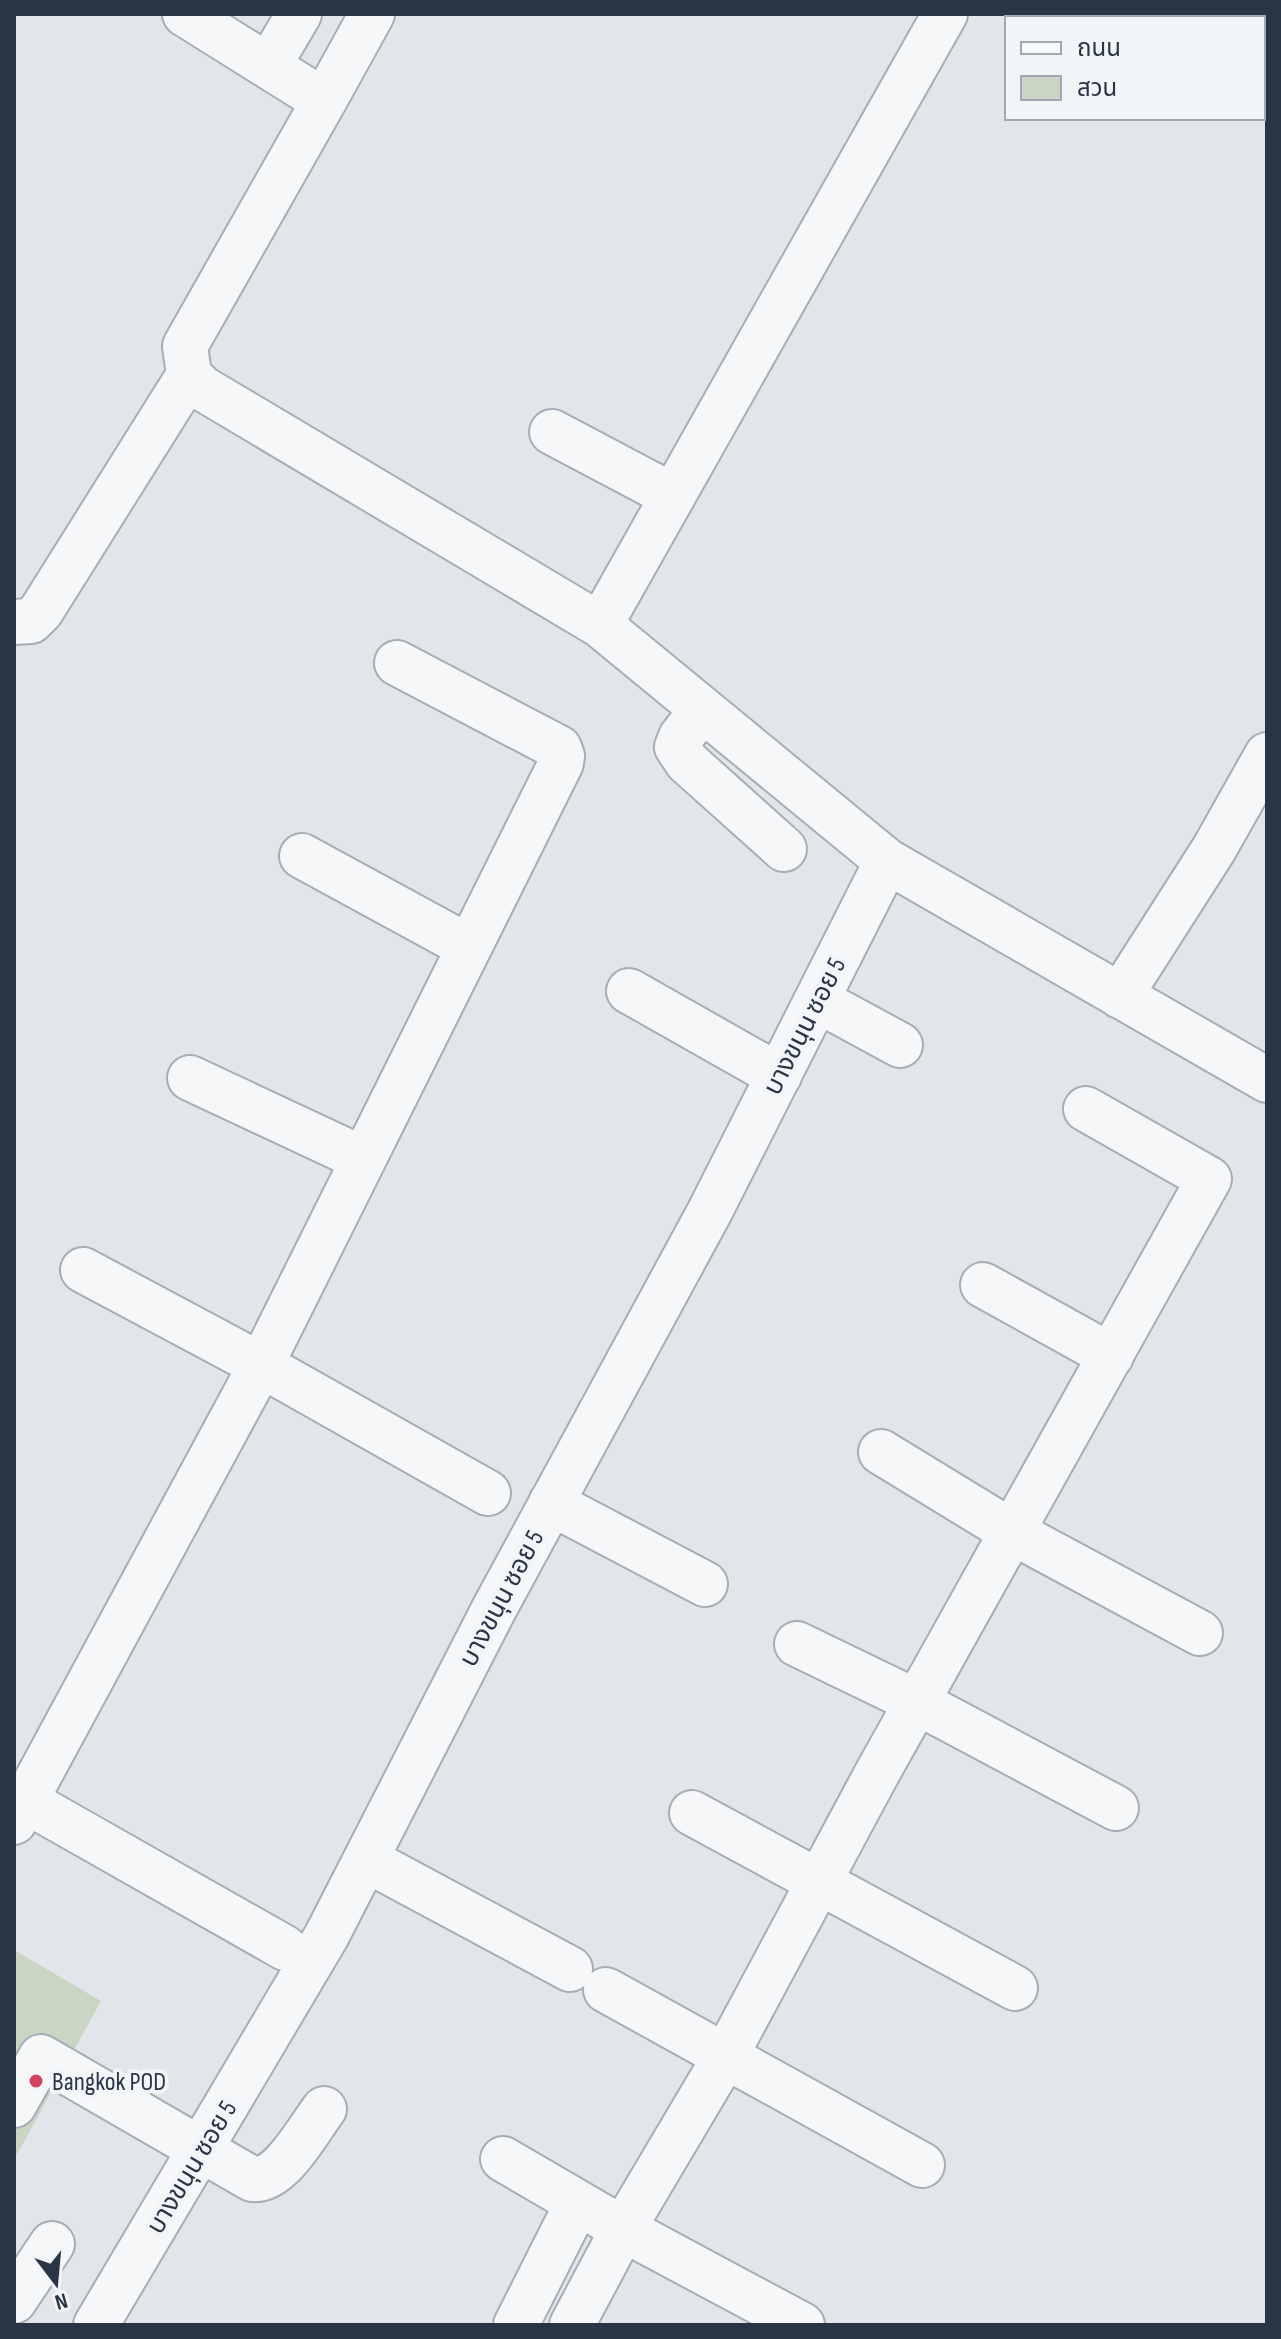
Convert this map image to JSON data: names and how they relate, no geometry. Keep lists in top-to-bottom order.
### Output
{
  "streets": {
    "street": ["บางขนุน ซอย 5"]
  },
  "places": ["Bangkok POD"],
  "legend": ["ถนน", "สวน"],
  "north": "bottom"
}
